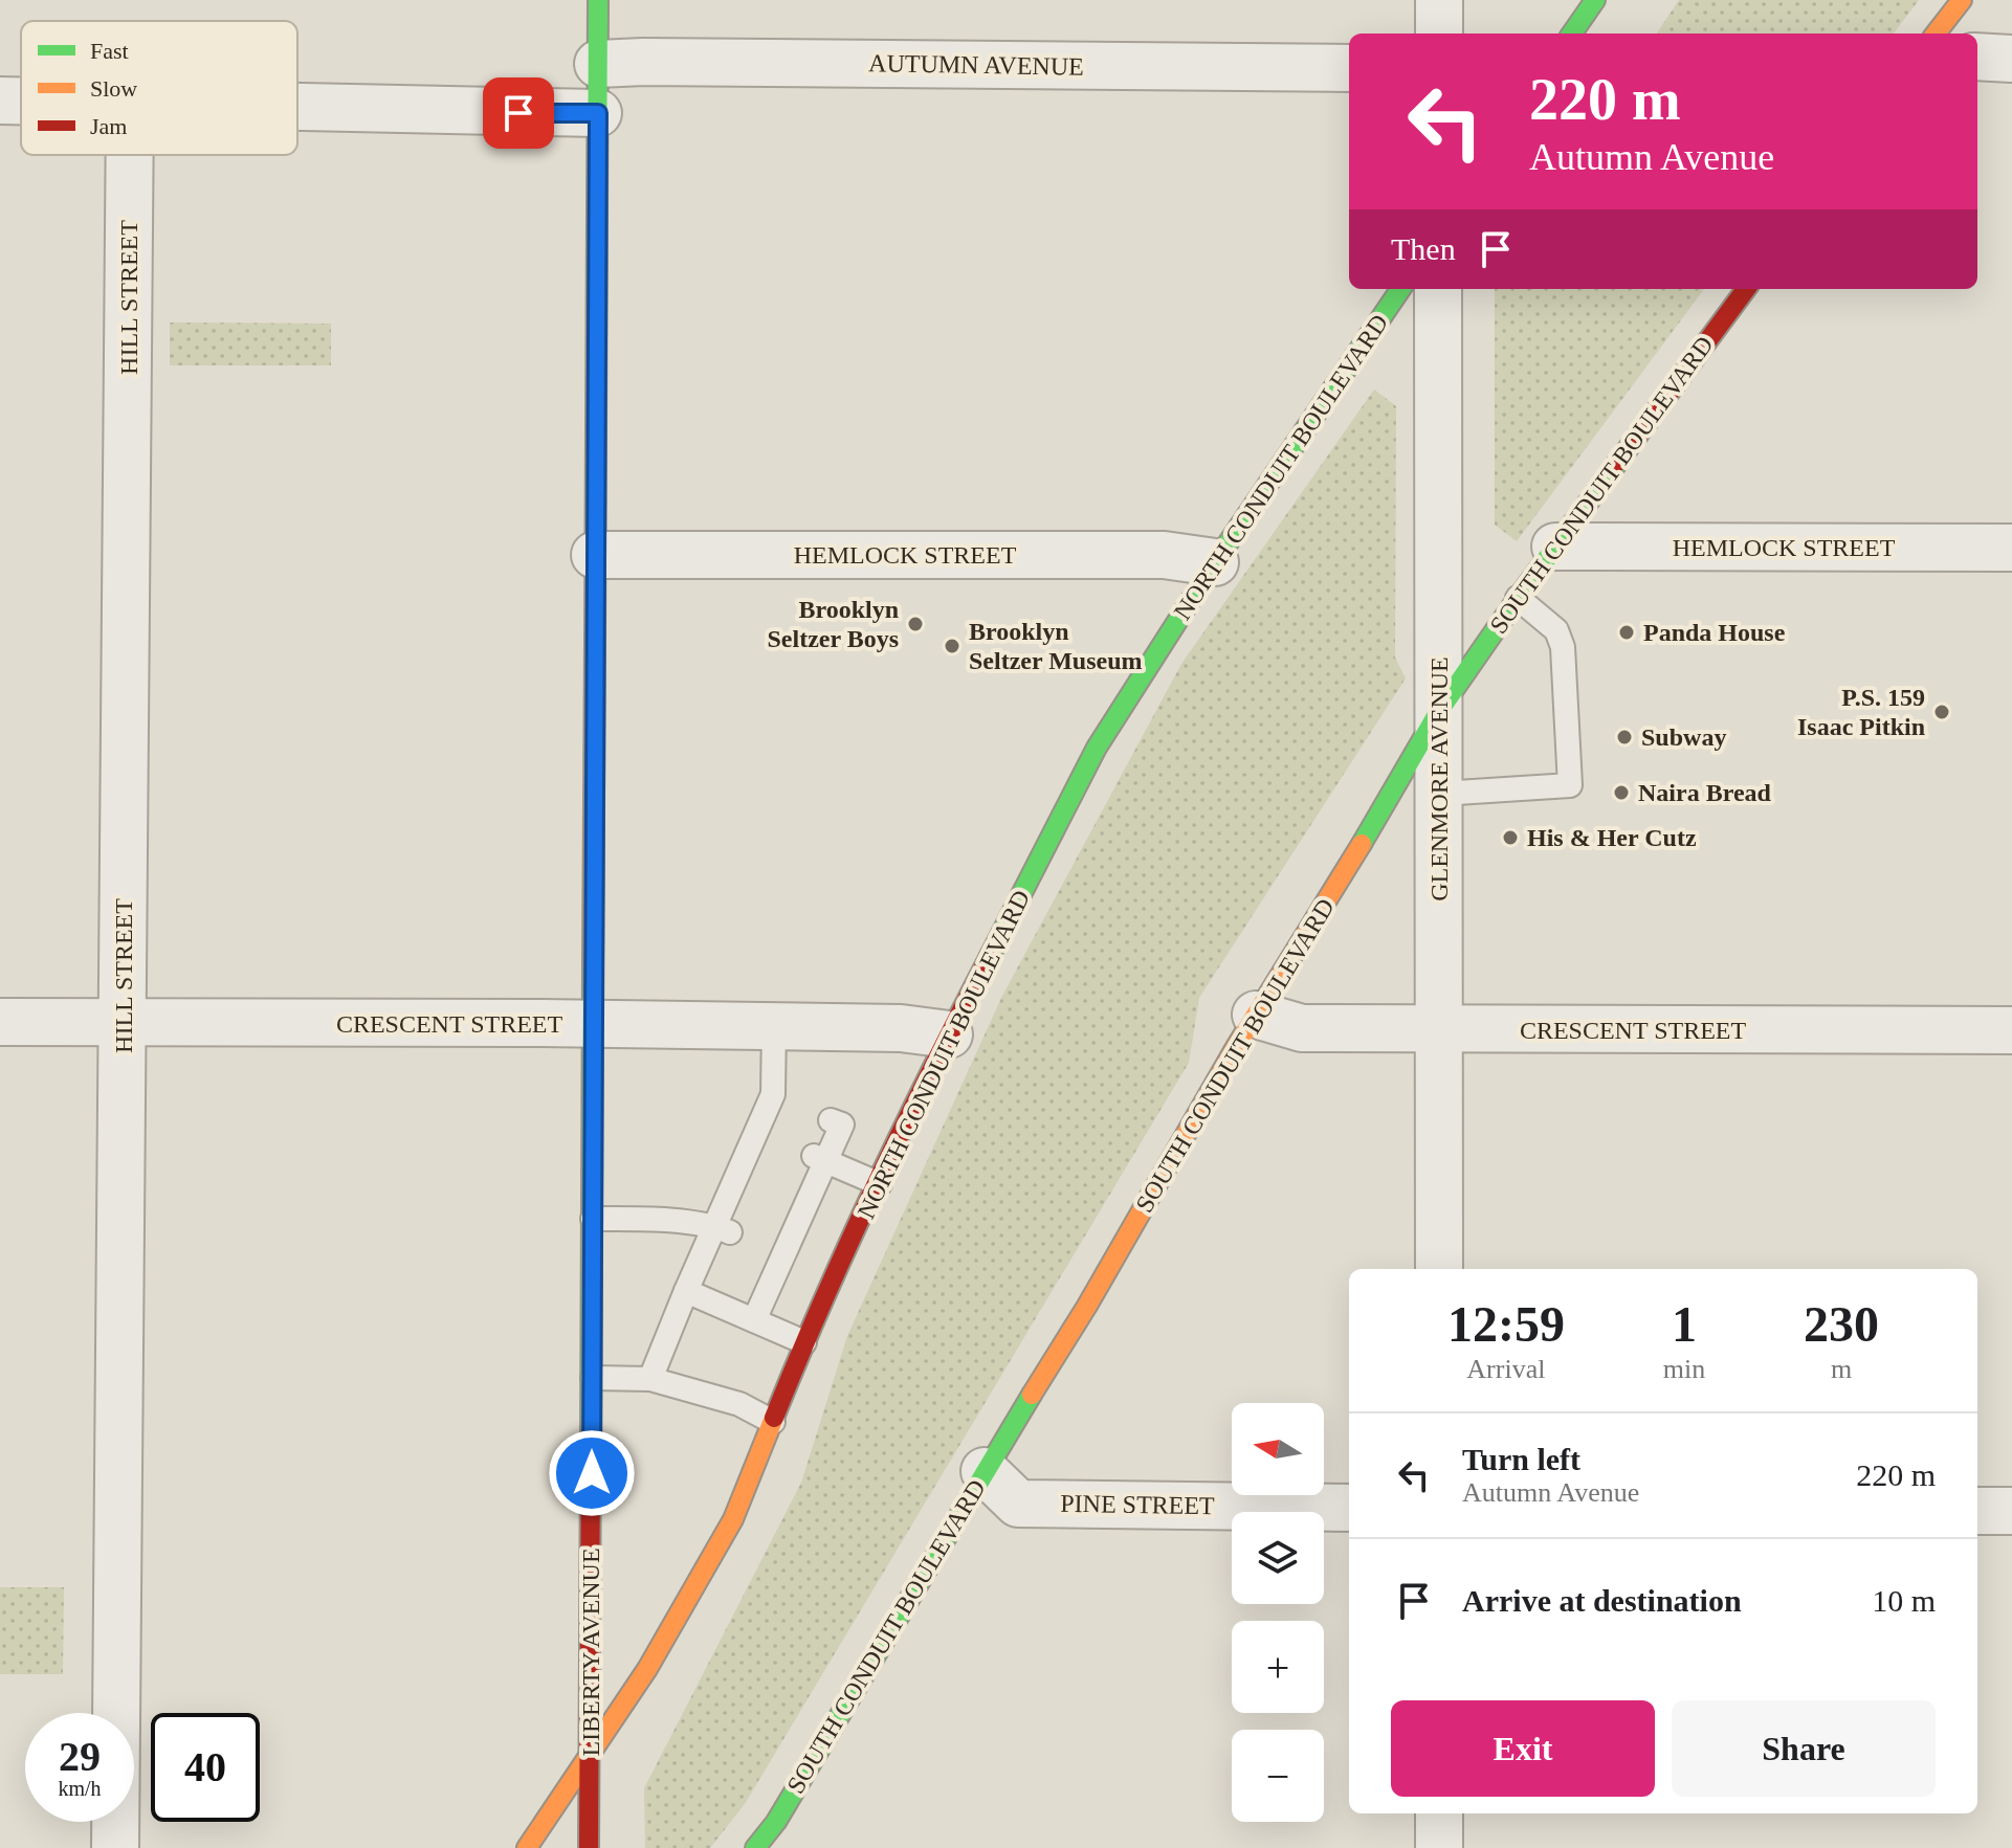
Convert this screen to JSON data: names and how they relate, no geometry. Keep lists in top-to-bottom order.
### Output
{
  "streets": {
    "main road": ["NORTH CONDUIT BOULEVARD", "SOUTH CONDUIT BOULEVARD", "LIBERTY AVENUE"],
    "street": [
      "AUTUMN AVENUE",
      "HILL STREET",
      "HEMLOCK STREET",
      "GLENMORE AVENUE",
      "CRESCENT STREET",
      "PINE STREET"
    ]
  },
  "crossings": [
    ["AUTUMN AVENUE", "LIBERTY AVENUE"],
    ["HILL STREET", "CRESCENT STREET"],
    ["NORTH CONDUIT BOULEVARD", "HEMLOCK STREET"],
    ["NORTH CONDUIT BOULEVARD", "CRESCENT STREET"],
    ["NORTH CONDUIT BOULEVARD", "LIBERTY AVENUE"],
    ["SOUTH CONDUIT BOULEVARD", "HEMLOCK STREET"],
    ["SOUTH CONDUIT BOULEVARD", "GLENMORE AVENUE"],
    ["SOUTH CONDUIT BOULEVARD", "CRESCENT STREET"],
    ["SOUTH CONDUIT BOULEVARD", "PINE STREET"],
    ["HEMLOCK STREET", "LIBERTY AVENUE"],
    ["GLENMORE AVENUE", "CRESCENT STREET"],
    ["CRESCENT STREET", "LIBERTY AVENUE"]
  ],
  "places": [
    "Brooklyn Seltzer Boys",
    "Panda House",
    "Brooklyn Seltzer Museum",
    "P.S. 159 Isaac Pitkin",
    "Subway",
    "Naira Bread",
    "His & Her Cutz"
  ],
  "legend": ["Fast", "Slow", "Jam"],
  "north": "left",
  "page": {
    "turn": ["220 m", "Autumn Avenue"],
    "then": "Then",
    "eta": [
      "12:59",
      "Arrival",
      "1",
      "min",
      "230",
      "m"
    ],
    "map_buttons": ["+", "−"],
    "list": [
      {
        "name": "Turn left",
        "note": "Autumn Avenue",
        "value": "220 m"
      },
      {
        "name": "Arrive at destination",
        "value": "10 m"
      }
    ],
    "buttons": ["Exit", "Share"],
    "speed": "29 km/h",
    "limit": "40"
  }
}
